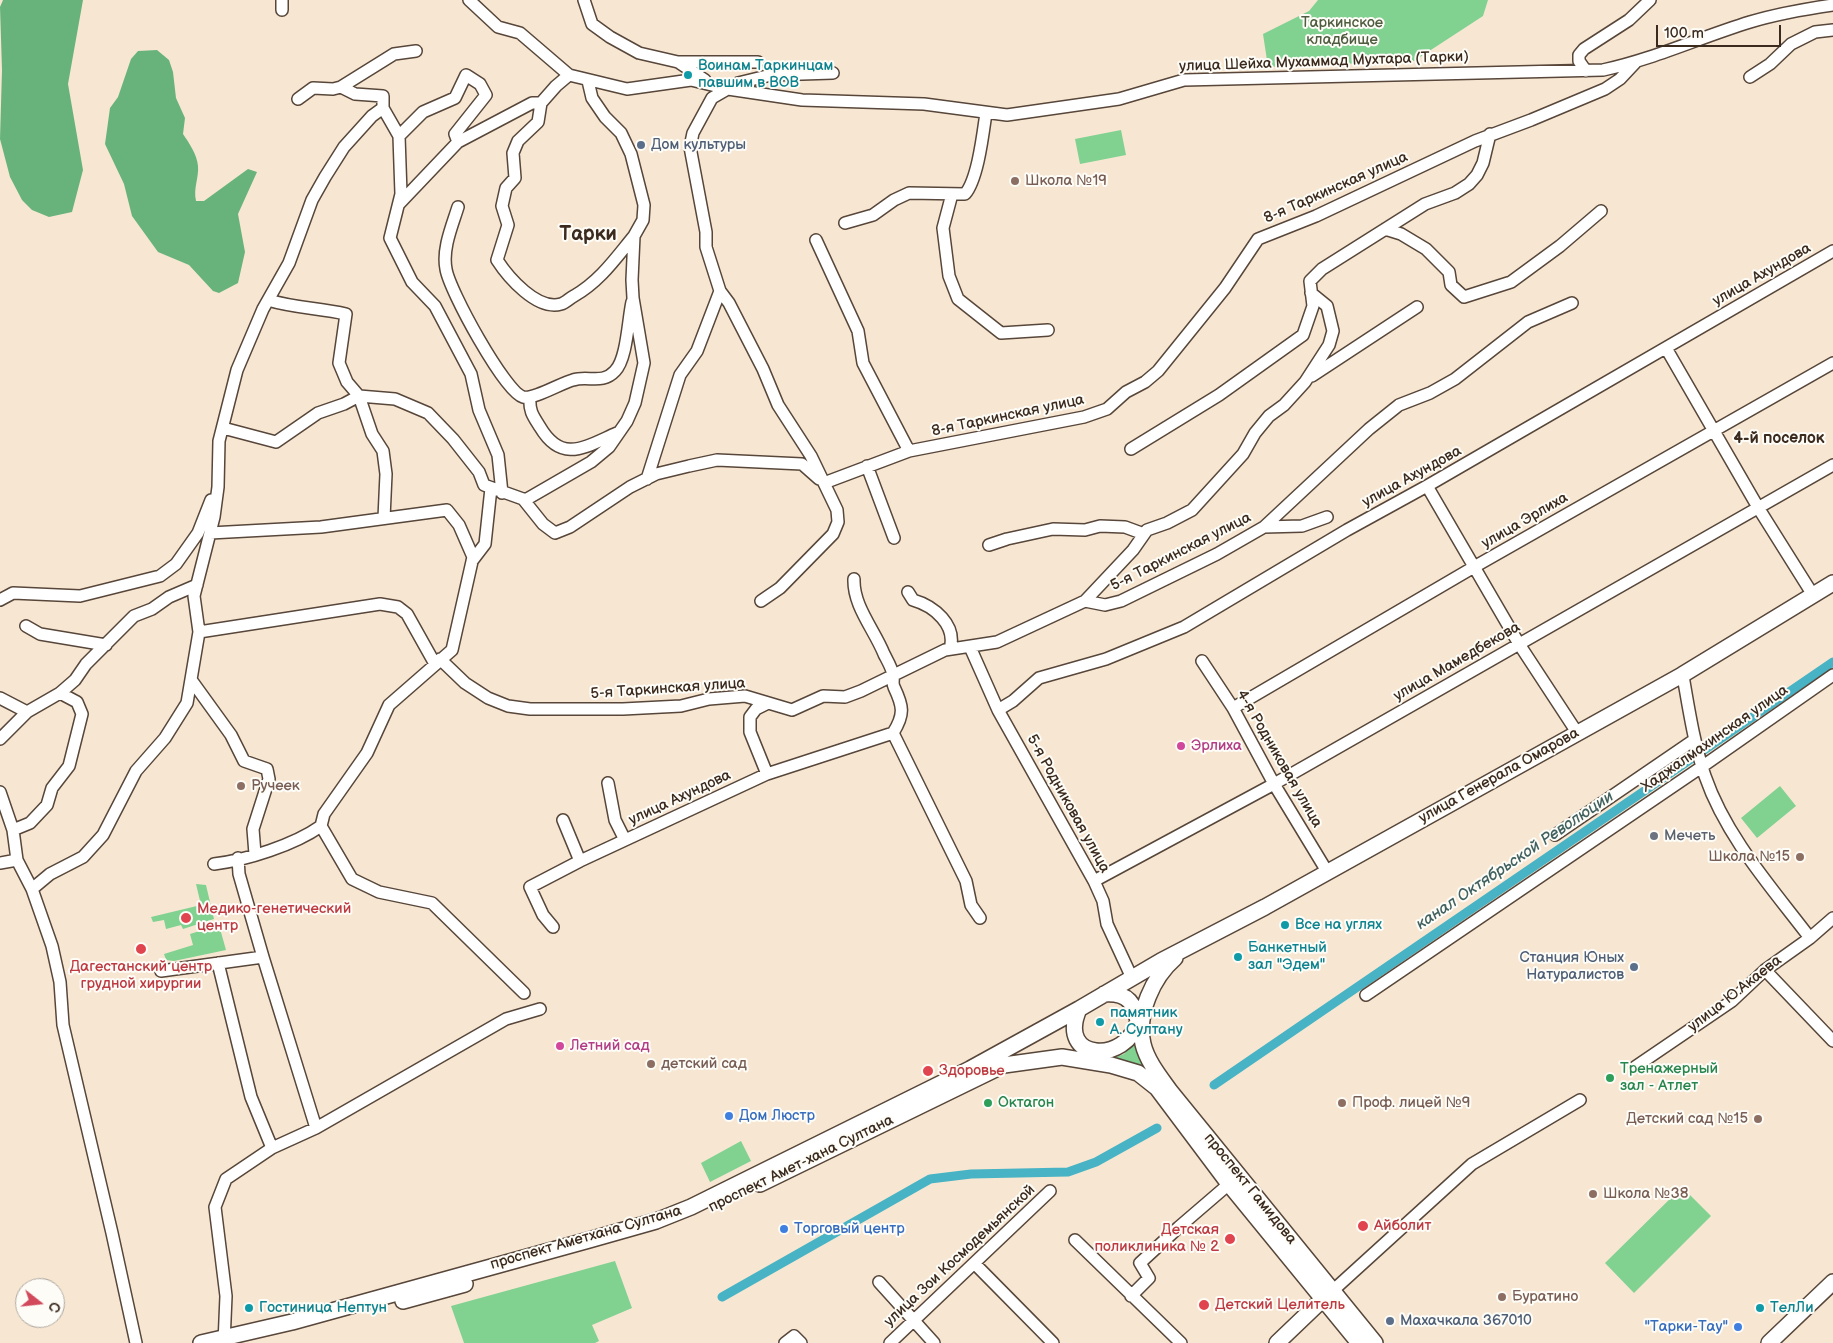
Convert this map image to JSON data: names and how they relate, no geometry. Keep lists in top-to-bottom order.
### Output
{
  "streets": {
    "main road": [
      "улица Генерала Омарова",
      "проспект Амет-хана Султана",
      "проспект Гамидова",
      "проспект Аметхана Султана"
    ],
    "street": [
      "улица Шейха Мухаммад Мухтара (Тарки)",
      "8-я Таркинская улица",
      "улица Ахундова",
      "улица Эрлиха",
      "5-я Таркинская улица",
      "улица Мамедбекова",
      "Хаджалмахинская улица",
      "4-я Родниковая улица",
      "5-я Родниковая улица",
      "улица Ю.Акаева",
      "улица Зои Космодемьянской"
    ]
  },
  "crossings": [
    ["улица Шейха Мухаммад Мухтара (Тарки)", "8-я Таркинская улица"],
    ["улица Ахундова", "5-я Родниковая улица"],
    ["улица Эрлиха", "4-я Родниковая улица"],
    ["5-я Таркинская улица", "5-я Родниковая улица"],
    ["улица Мамедбекова", "4-я Родниковая улица"],
    ["улица Мамедбекова", "5-я Родниковая улица"],
    ["4-я Родниковая улица", "улица Генерала Омарова"],
    ["улица Генерала Омарова", "5-я Родниковая улица"],
    ["улица Генерала Омарова", "проспект Гамидова"],
    ["проспект Амет-хана Султана", "проспект Аметхана Султана"]
  ],
  "districts": ["Тарки", "4-й поселок"],
  "water": ["канал Октябрьской Революции"],
  "parks": ["Таркинское кладбище"],
  "places": [
    "Воинам Таркинцам павшим в ВОВ",
    "Дом культуры",
    "Школа №19",
    "Эрлиха",
    "Ручеек",
    "Мечеть",
    "Школа №15",
    "Медико-генетический центр",
    "Все на углях",
    "Дагестанский центр грудной хирургии",
    "Банкетный зал \"Эдем\"",
    "Станция Юных Натуралистов",
    "памятник А. Султану",
    "Летний сад",
    "детский сад",
    "Здоровье",
    "Тренажерный зал - Атлет",
    "Октагон",
    "Проф. лицей №9",
    "Дом Люстр",
    "Детский сад №15",
    "Школа №38",
    "Айболит",
    "Торговый центр",
    "Детская поликлиника № 2",
    "Буратино",
    "Детский Целитель",
    "Гостиница Нептун",
    "ТелЛи",
    "Махачкала 367010",
    "\"Тарки-Тау\""
  ],
  "scale_bar": "100 m",
  "north": "right"
}
